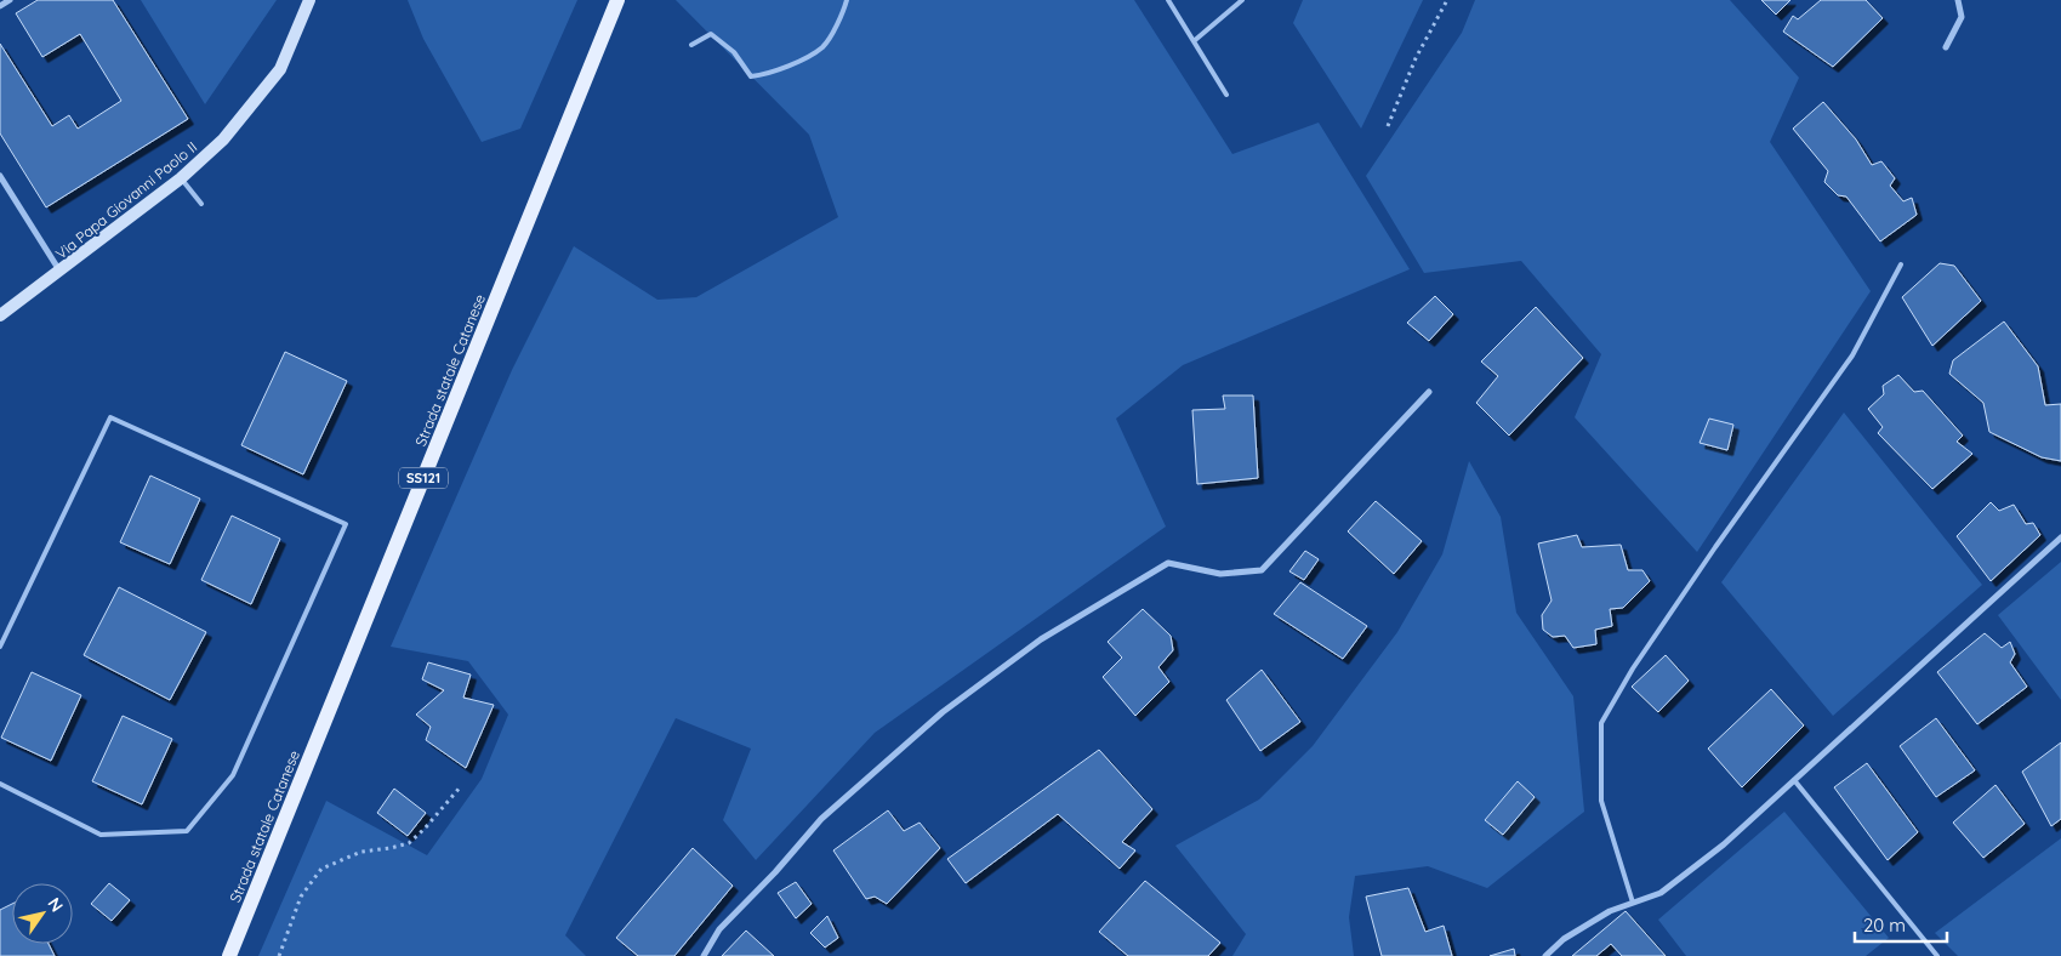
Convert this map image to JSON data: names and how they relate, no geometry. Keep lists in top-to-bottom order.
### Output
{
  "streets": {
    "main road": ["Strada statale Catanese", "SS121"],
    "street": ["Via Papa Giovanni Paolo II"]
  },
  "scale_bar": "20 m",
  "north": "top right"
}
